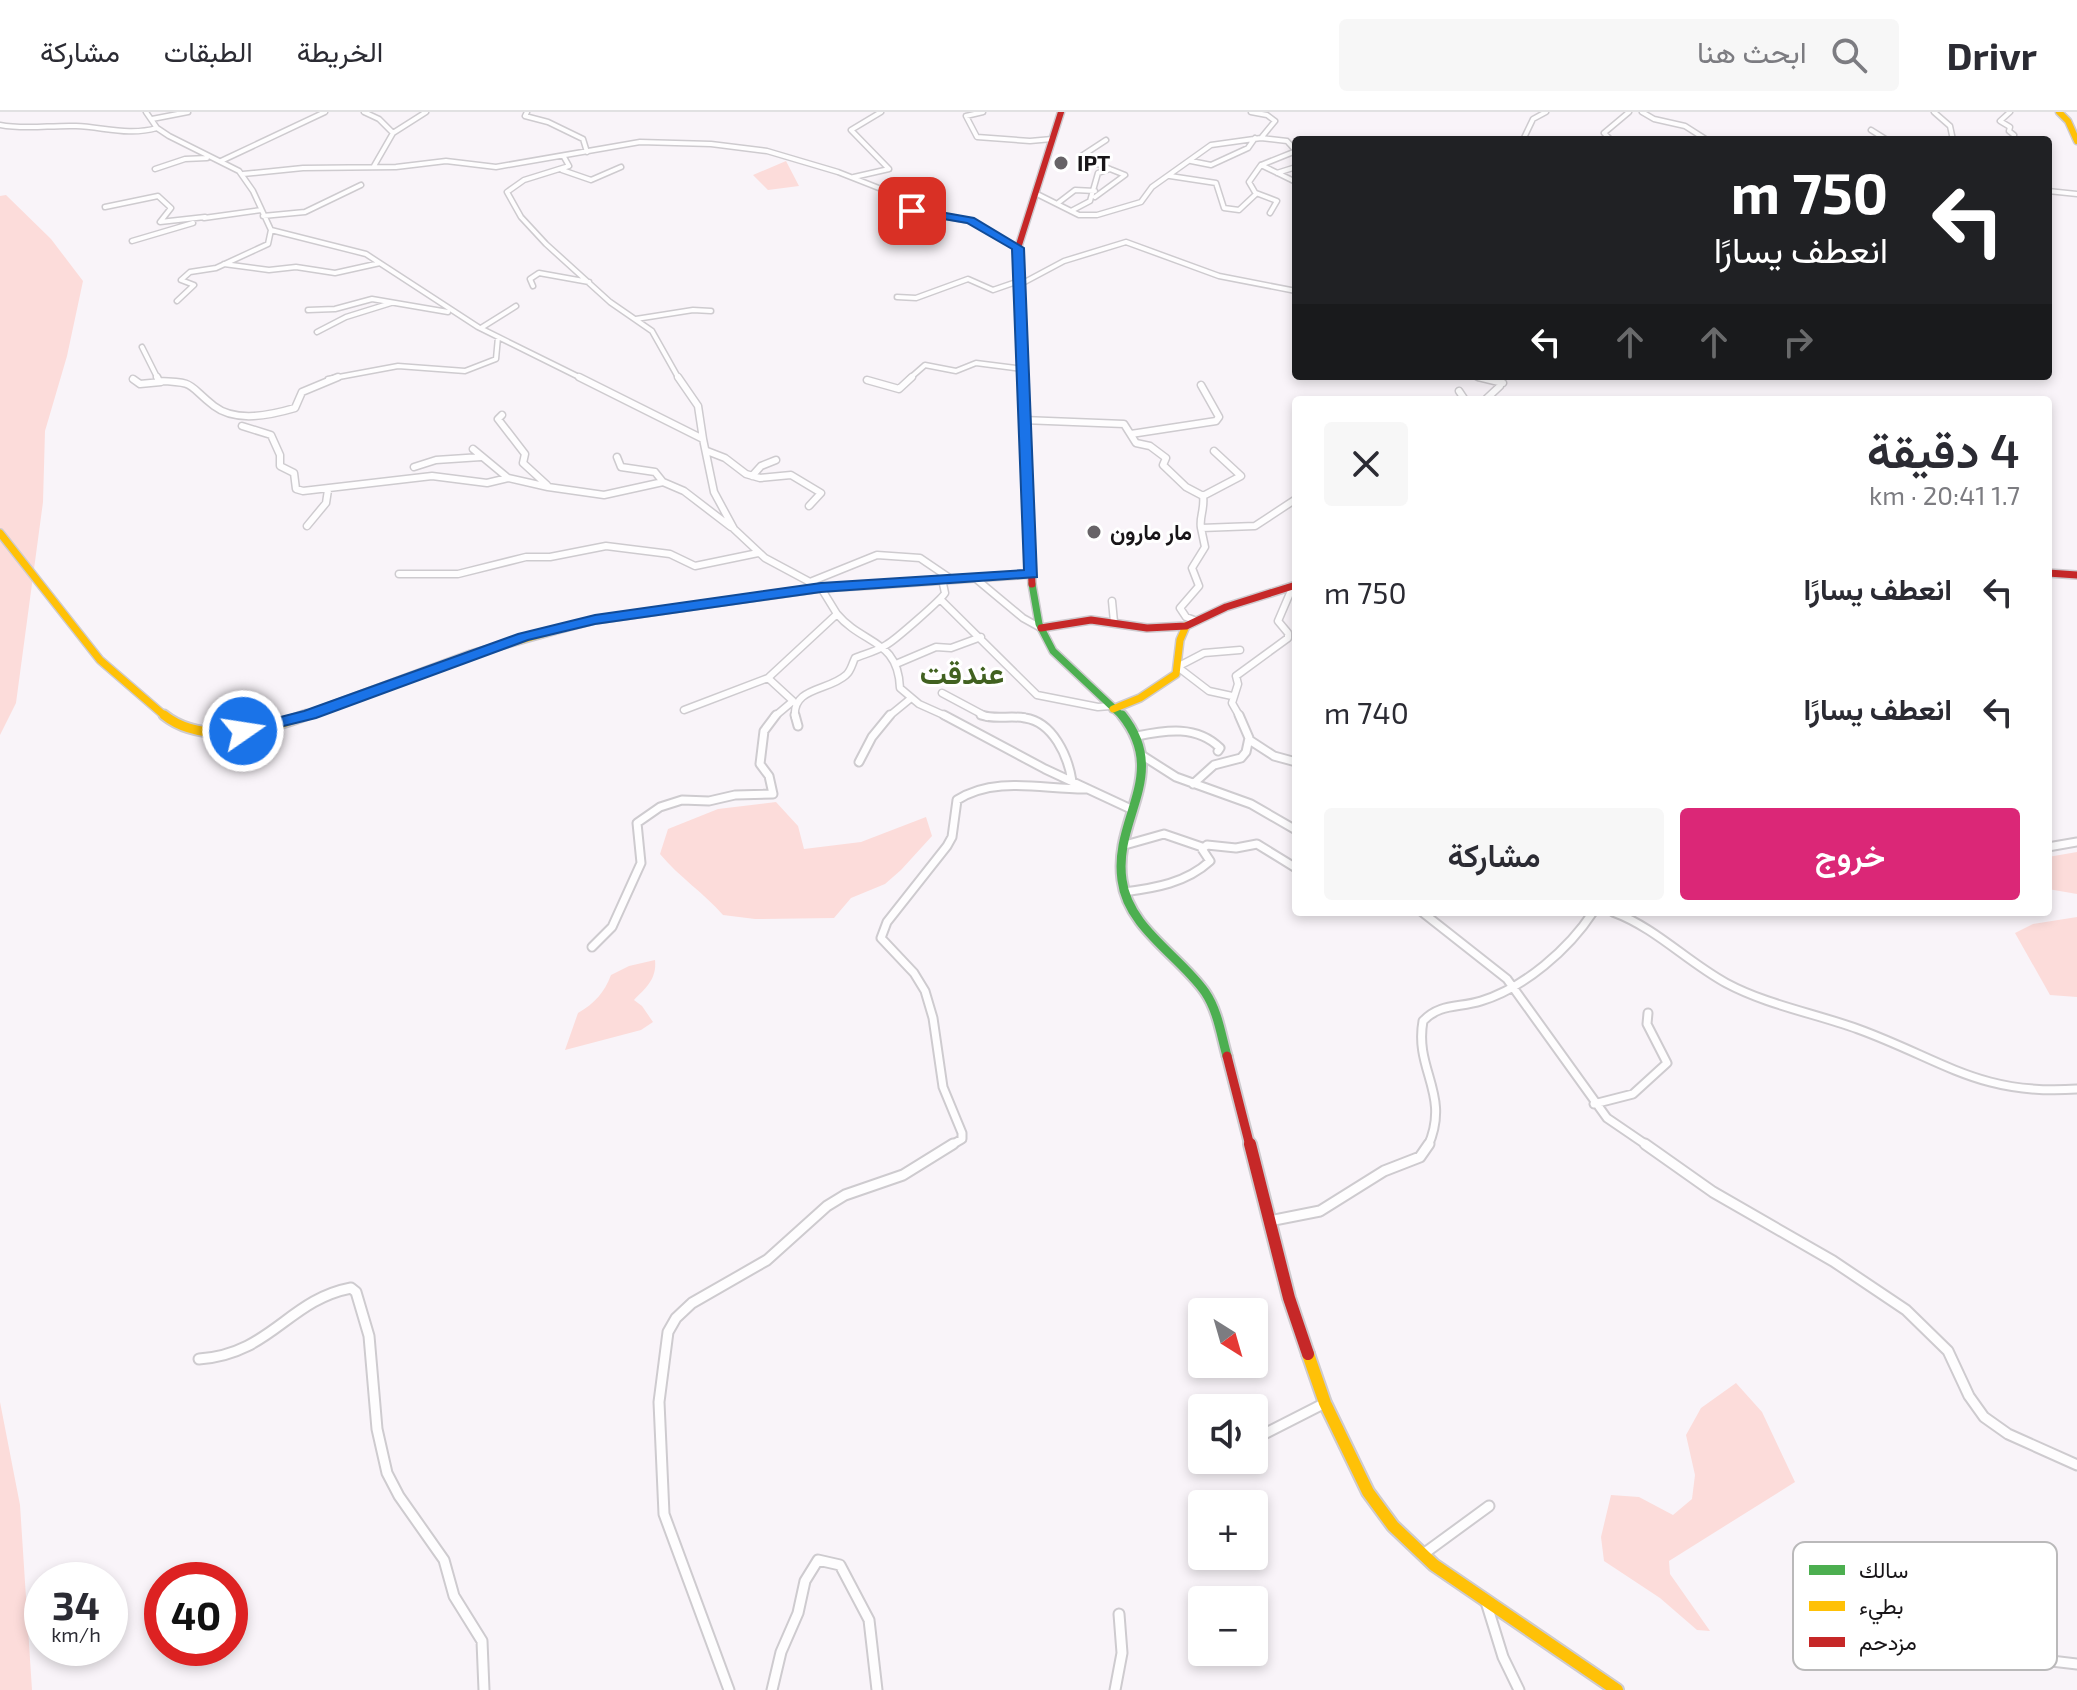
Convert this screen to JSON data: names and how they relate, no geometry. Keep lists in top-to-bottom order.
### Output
{
  "districts": ["عندقت"],
  "places": ["IPT", "مار مارون"],
  "legend": ["سالك", "بطيء", "مزدحم"],
  "north": "bottom right",
  "page": {
    "header": "Drivr",
    "search": "ابحث هنا",
    "nav": ["الخريطة", "الطبقات", "مشاركة"],
    "turn": ["750 m", "انعطف يسارًا"],
    "heading": ["4 دقيقة", "1.7 km · 20:41"],
    "list": [
      {
        "name": "انعطف يسارًا",
        "value": "750 m"
      },
      {
        "name": "انعطف يسارًا",
        "value": "740 m"
      }
    ],
    "buttons": ["خروج", "مشاركة"],
    "map_buttons": ["+", "−"],
    "speed": "34 km/h",
    "limit": "40"
  }
}
